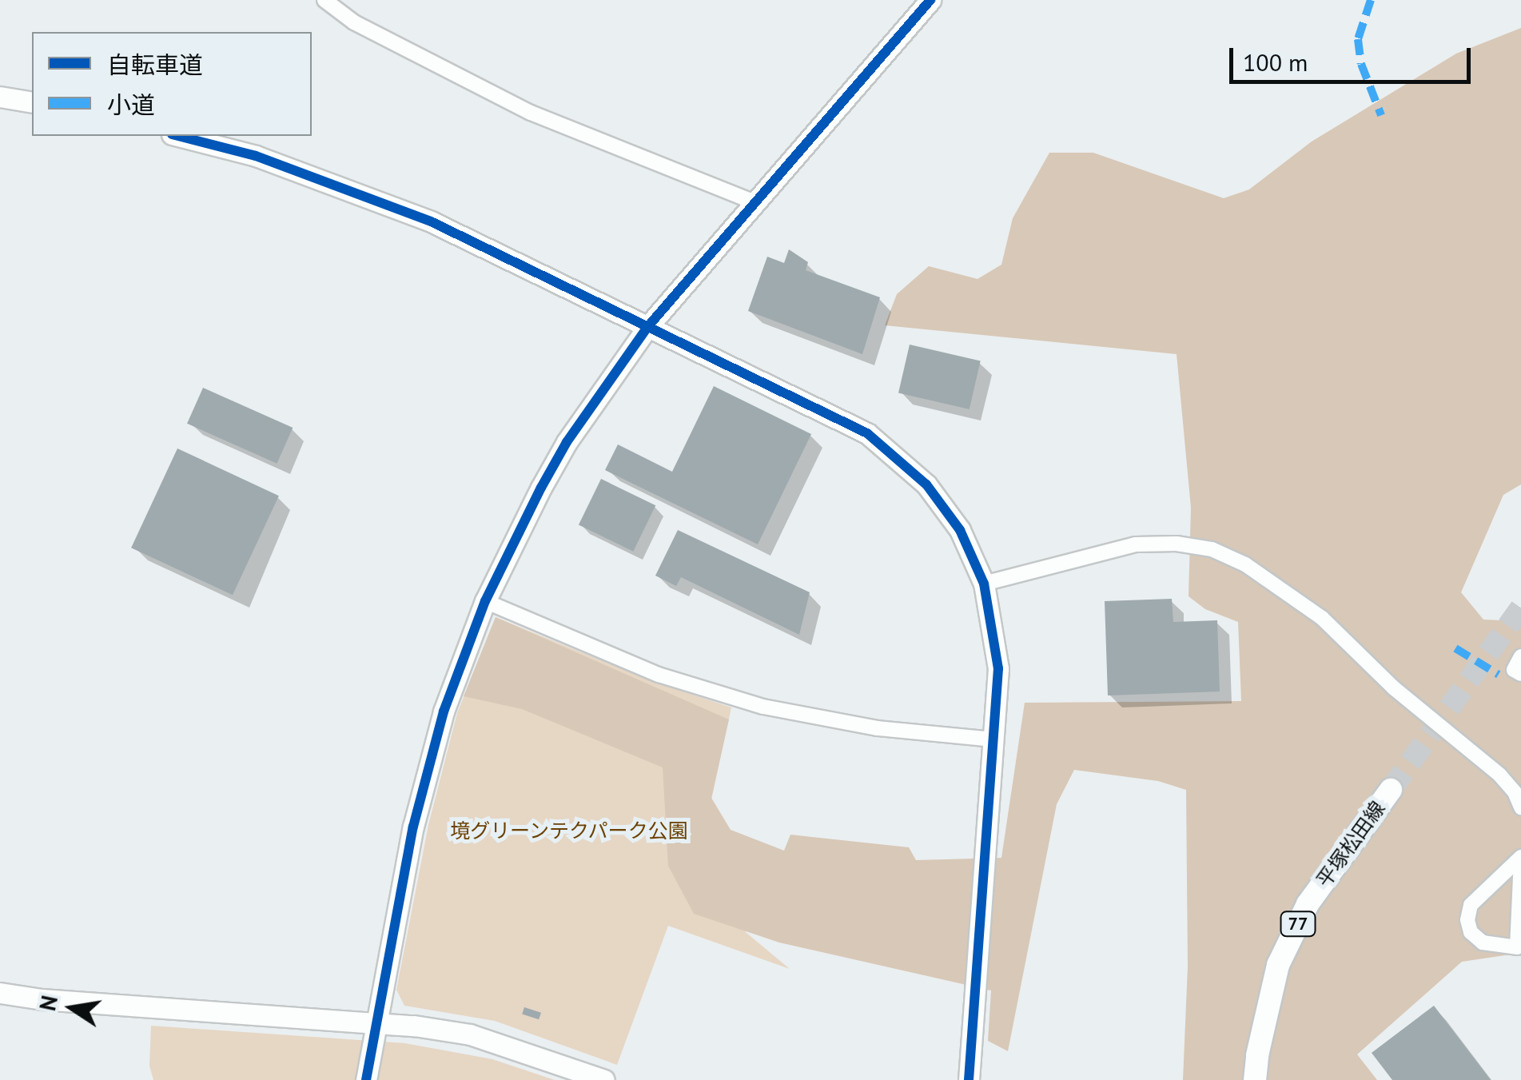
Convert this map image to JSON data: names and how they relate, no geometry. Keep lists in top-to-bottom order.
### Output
{
  "streets": {
    "main road": ["平塚松田線", "77"]
  },
  "parks": ["境グリーンテクパーク公園"],
  "legend": ["自転車道", "小道"],
  "scale_bar": "100 m",
  "north": "left"
}
